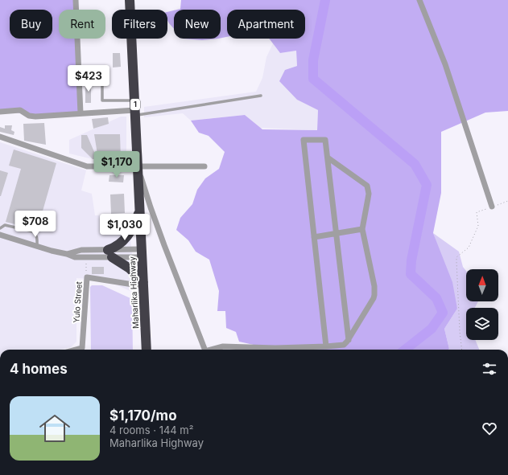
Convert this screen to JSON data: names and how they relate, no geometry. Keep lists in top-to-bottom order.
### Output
{
  "streets": {
    "highway": ["1", "Maharlika Highway"],
    "street": ["Yulo Street"]
  },
  "crossings": [
    ["Maharlika Highway", "Yulo Street"]
  ],
  "north": "top",
  "page": {
    "chip": [
      "Buy",
      "Rent",
      "Filters",
      "New",
      "Apartment"
    ],
    "price": [
      "$423",
      "$1,170",
      "$708",
      "$1,030"
    ],
    "heading": "4 homes",
    "list": [
      {
        "name": "$1,170/mo",
        "note": "4 rooms · 144 m² · Maharlika Highway"
      }
    ]
  }
}
